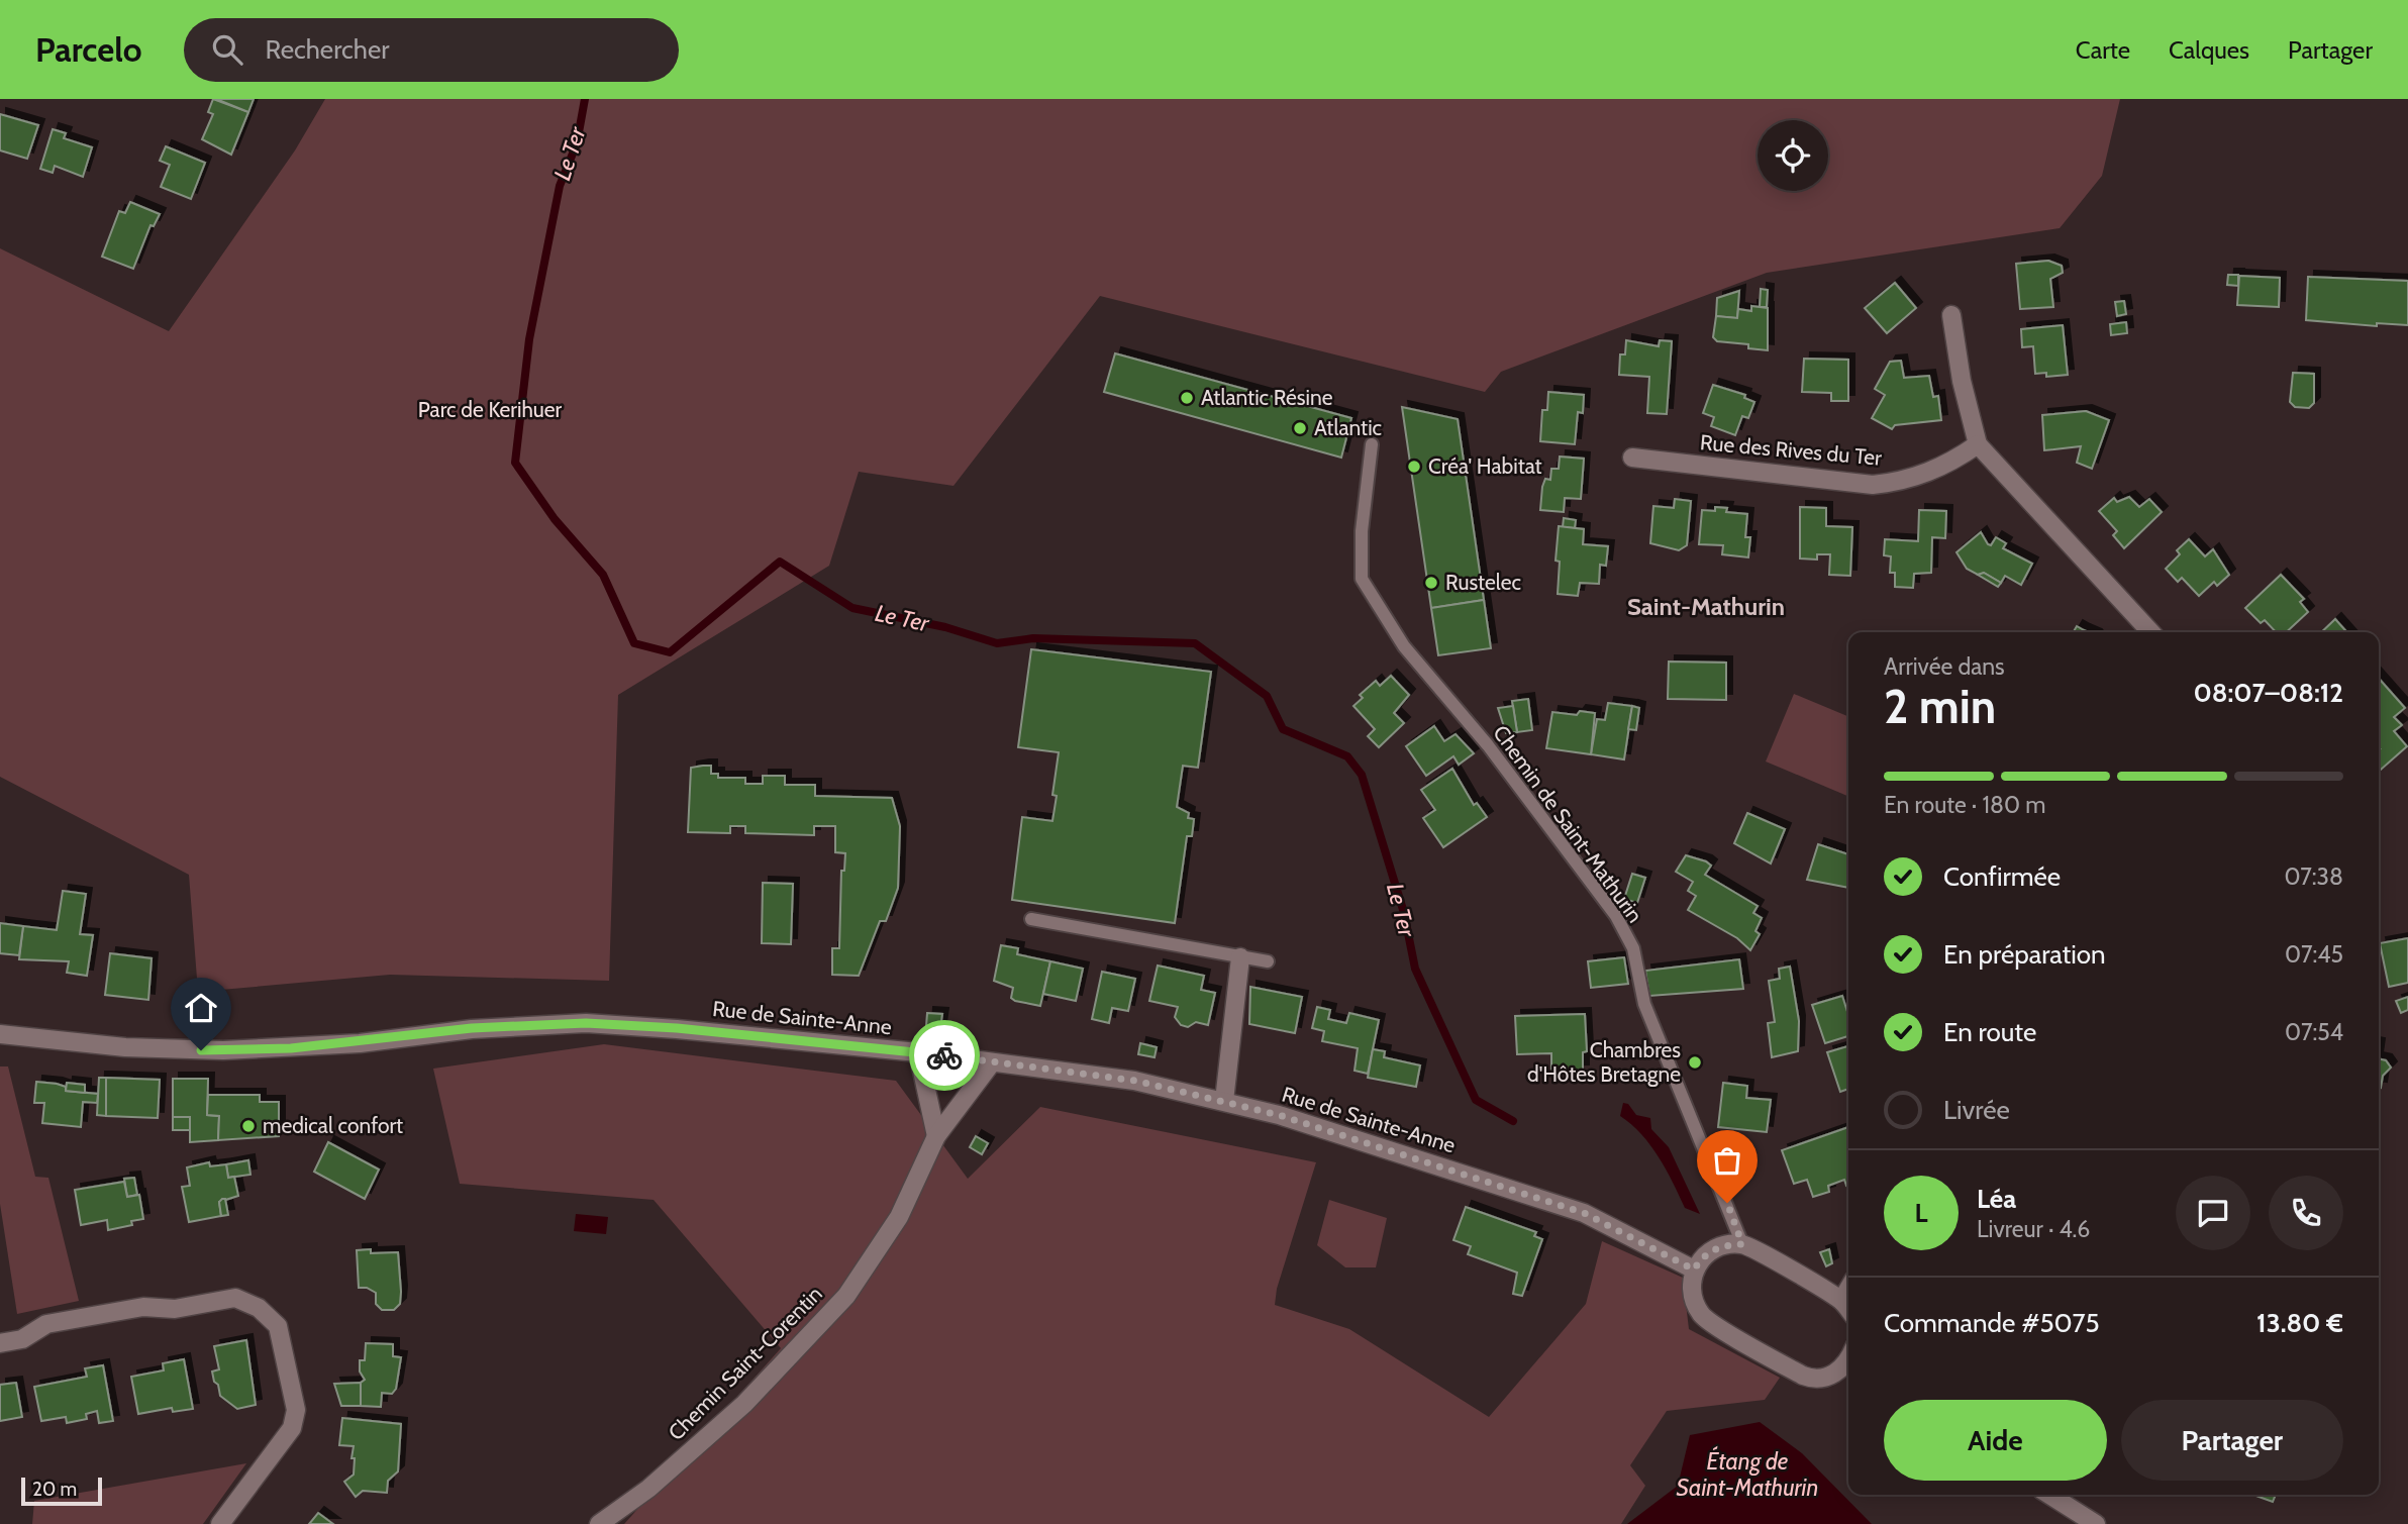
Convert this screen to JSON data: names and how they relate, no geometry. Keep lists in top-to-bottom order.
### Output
{
  "streets": {
    "street": ["Rue des Rives du Ter", "Rue de Sainte-Anne", "Chemin Saint-Corentin"],
    "lane": ["Chemin de Saint-Mathurin"]
  },
  "crossings": [
    ["Rue de Sainte-Anne", "Chemin Saint-Corentin"]
  ],
  "districts": ["Saint-Mathurin"],
  "water": ["Le Ter", "Étang de Saint-Mathurin"],
  "parks": ["Parc de Kerihuer"],
  "places": [
    "Atlantic Résine",
    "Atlantic",
    "Créa' Habitat",
    "Rustelec",
    "Chambres d'Hôtes Bretagne",
    "medical confort"
  ],
  "scale_bar": "20 m",
  "page": {
    "header": "Parcelo",
    "search": "Rechercher",
    "nav": ["Carte", "Calques", "Partager"],
    "heading": ["2 min", "Arrivée dans", "08:07–08:12"],
    "panel": [
      "Léa",
      "Livreur · 4.6",
      "Commande #5075",
      "13.80 €"
    ],
    "bar": "En route · 180 m",
    "list": [
      ["Confirmée", "07:38"],
      ["En préparation", "07:45"],
      ["En route", "07:54"],
      "Livrée"
    ],
    "round": "L",
    "buttons": ["Aide", "Partager"],
    "scale": "20 m"
  }
}
